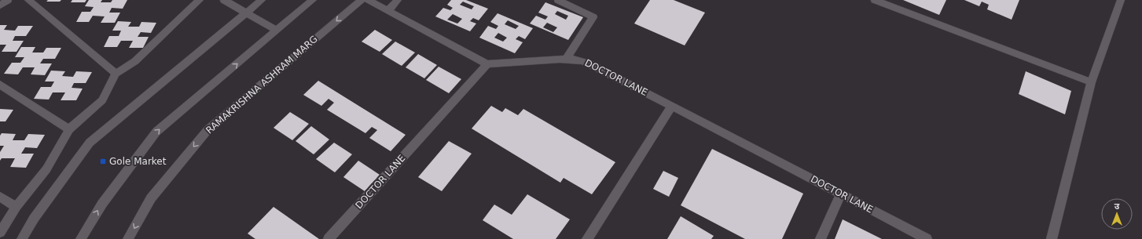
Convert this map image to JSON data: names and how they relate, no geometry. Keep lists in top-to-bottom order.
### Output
{
  "streets": {
    "street": ["DOCTOR LANE", "RAMAKRISHNA ASHRAM MARG"]
  },
  "places": {
    "transit": ["Gole Market"]
  },
  "north": "top"
}
